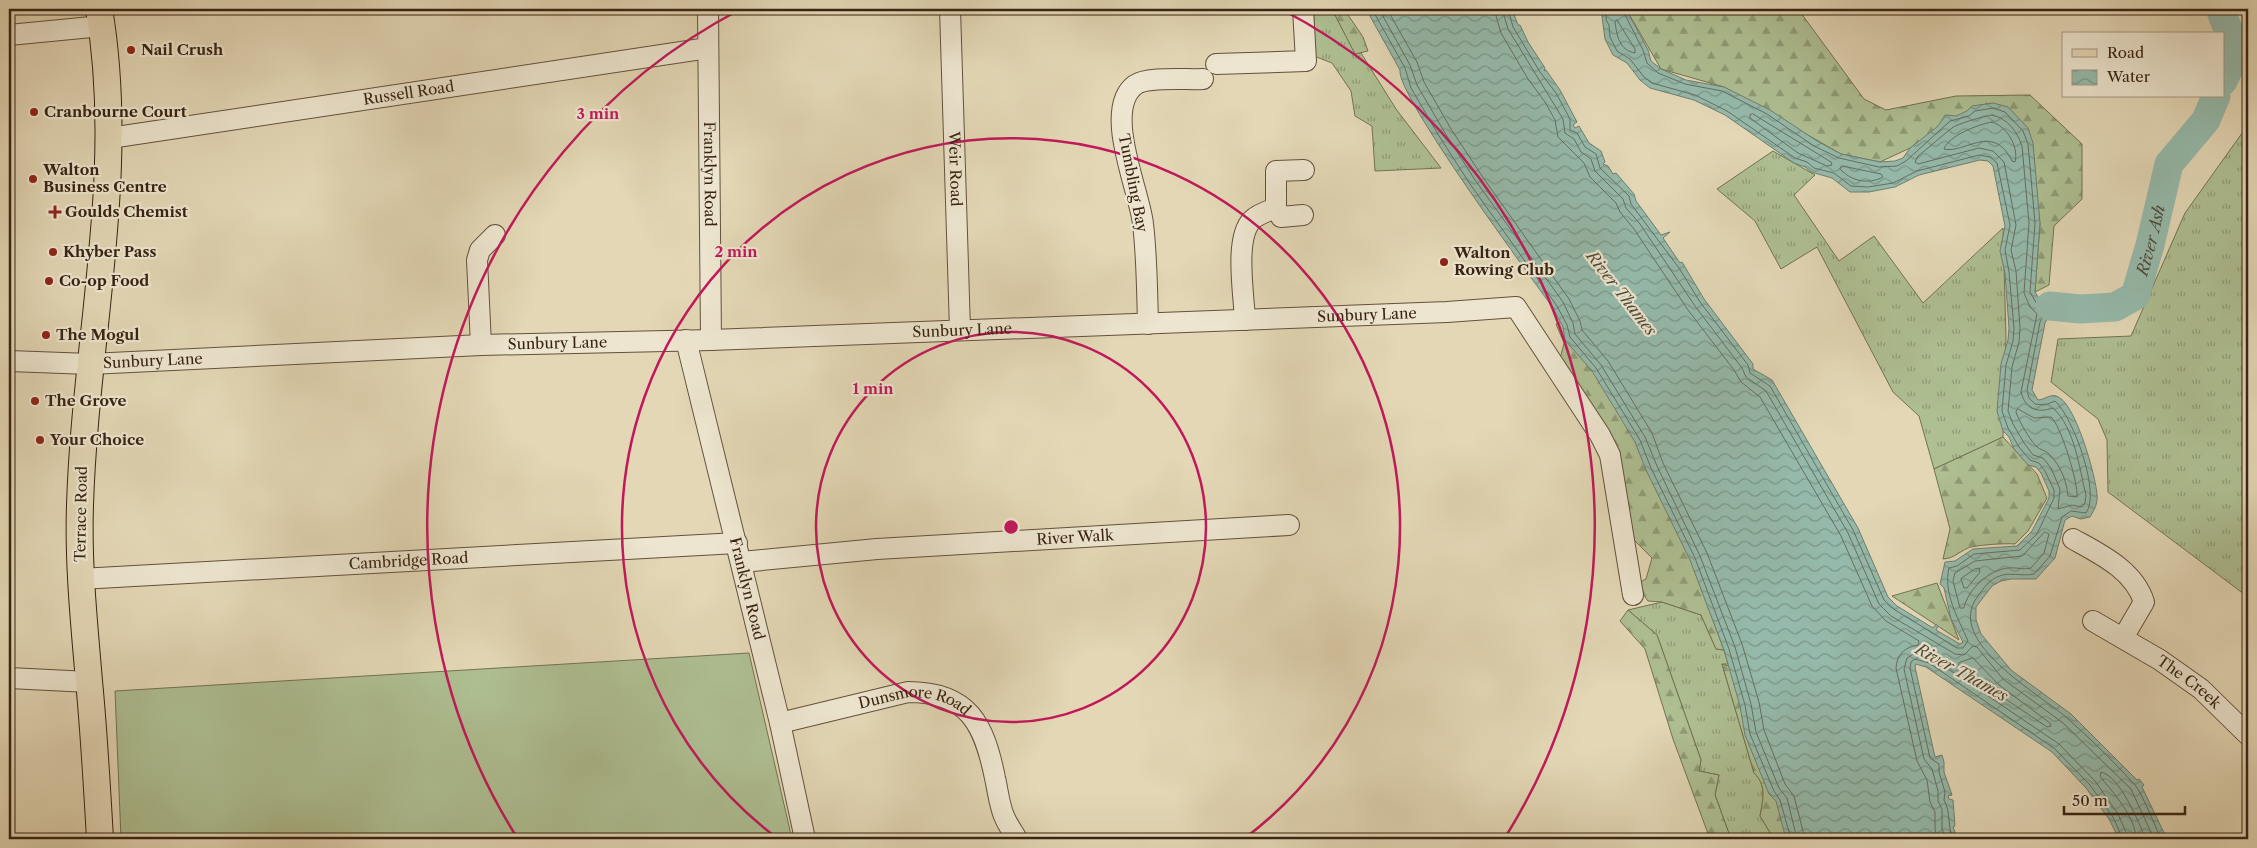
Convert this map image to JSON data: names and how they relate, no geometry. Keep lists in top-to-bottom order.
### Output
{
  "streets": {
    "main road": ["Terrace Road"],
    "street": [
      "Russell Road",
      "Weir Road",
      "Franklyn Road",
      "Tumbling Bay",
      "Sunbury Lane",
      "River Walk",
      "Cambridge Road",
      "The Creek",
      "Dunsmore Road"
    ]
  },
  "crossings": [
    ["Russell Road", "Franklyn Road"],
    ["Russell Road", "Terrace Road"],
    ["Weir Road", "Sunbury Lane"],
    ["Franklyn Road", "Sunbury Lane"],
    ["Franklyn Road", "River Walk"],
    ["Franklyn Road", "Cambridge Road"],
    ["Franklyn Road", "Dunsmore Road"],
    ["Tumbling Bay", "Sunbury Lane"],
    ["Sunbury Lane", "Terrace Road"],
    ["Terrace Road", "Cambridge Road"]
  ],
  "water": ["River Ash", "River Thames"],
  "places": {
    "other": [
      "Nail Crush",
      "Cranbourne Court",
      "Walton Business Centre",
      "Khyber Pass",
      "Walton Rowing Club",
      "Co-op Food",
      "The Mogul",
      "The Grove",
      "Your Choice"
    ],
    "health": ["Goulds Chemist"]
  },
  "legend": ["Road", "Water"],
  "scale_bar": "50 m",
  "rings": ["3 min", "2 min", "1 min"]
}
